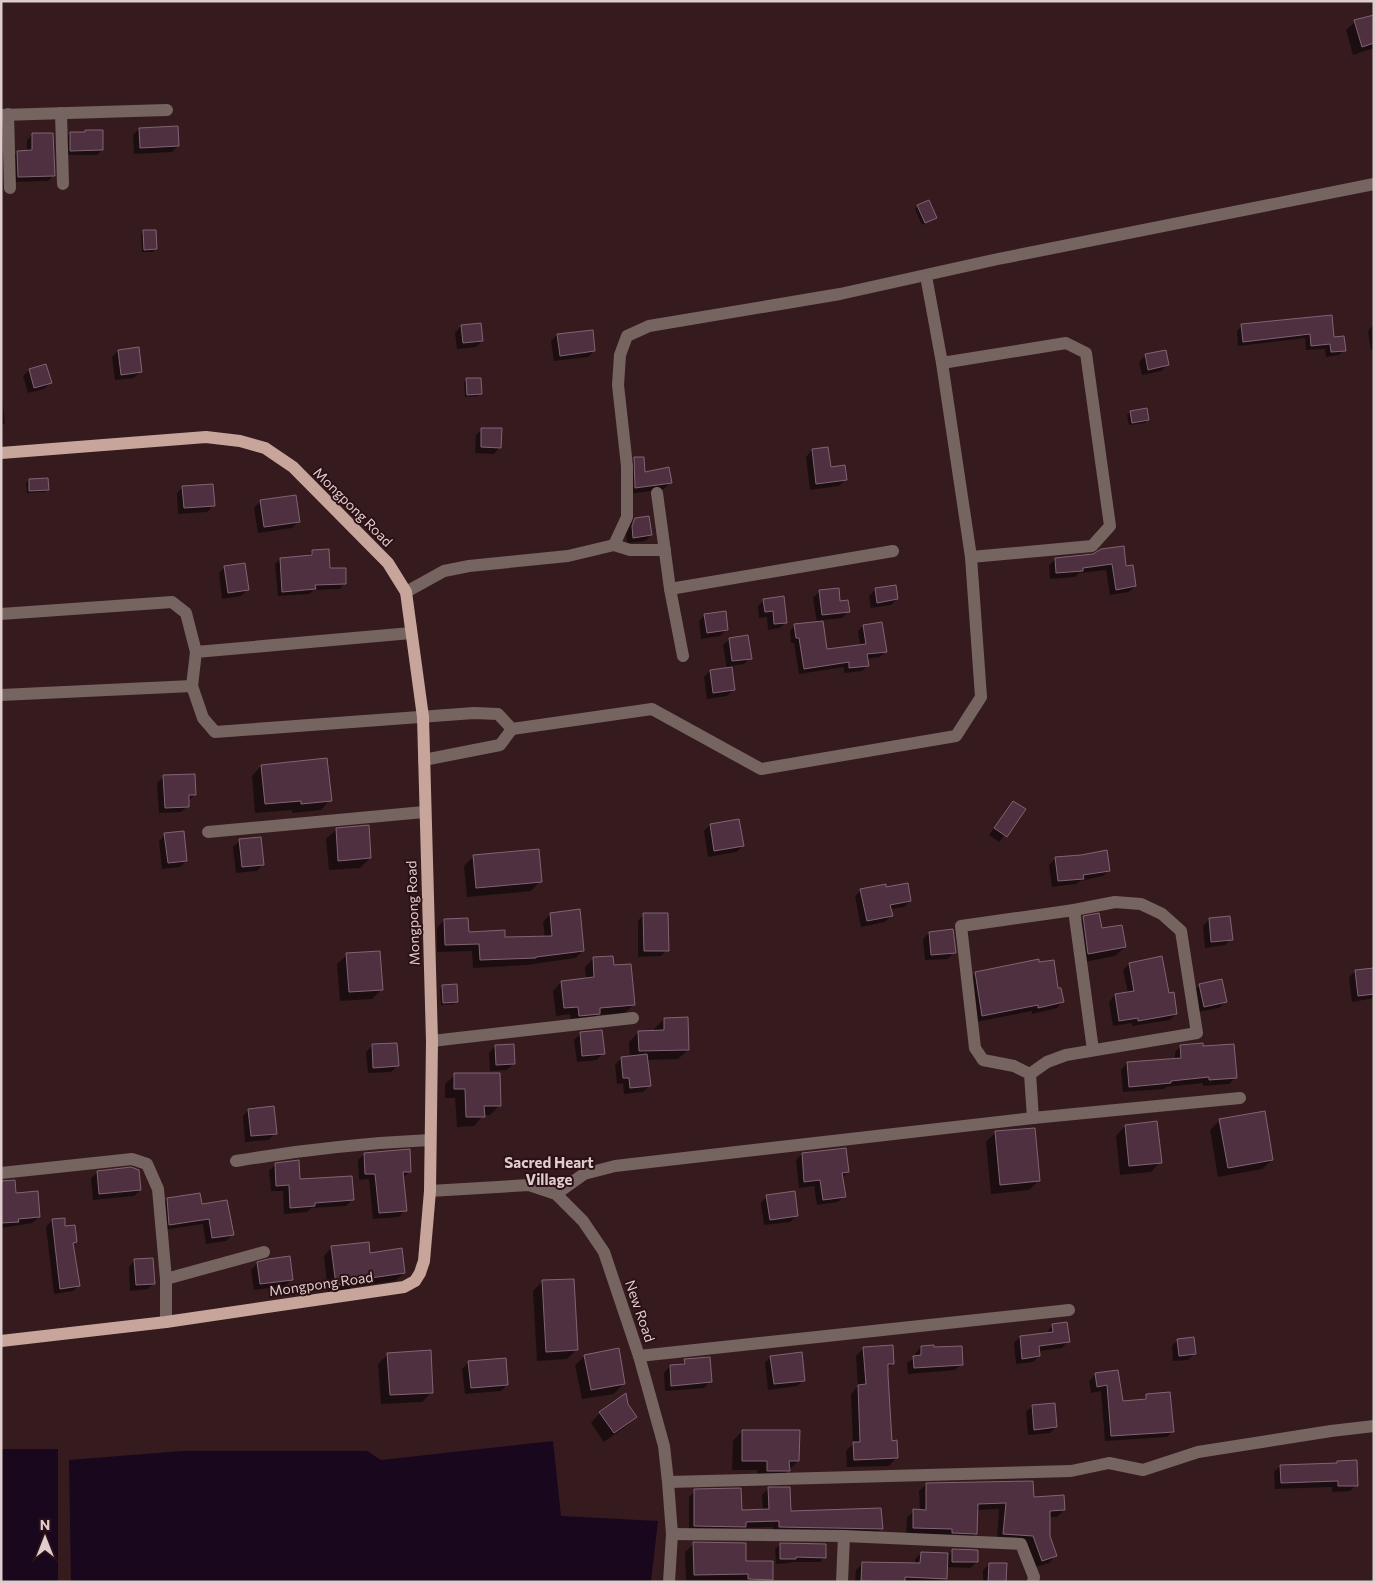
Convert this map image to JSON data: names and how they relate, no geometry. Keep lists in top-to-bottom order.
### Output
{
  "streets": {
    "main road": ["Mongpong Road"],
    "street": ["New Road"]
  },
  "crossings": [
    ["Mongpong Road", "New Road"]
  ],
  "districts": ["Sacred Heart Village"],
  "north": "top"
}
